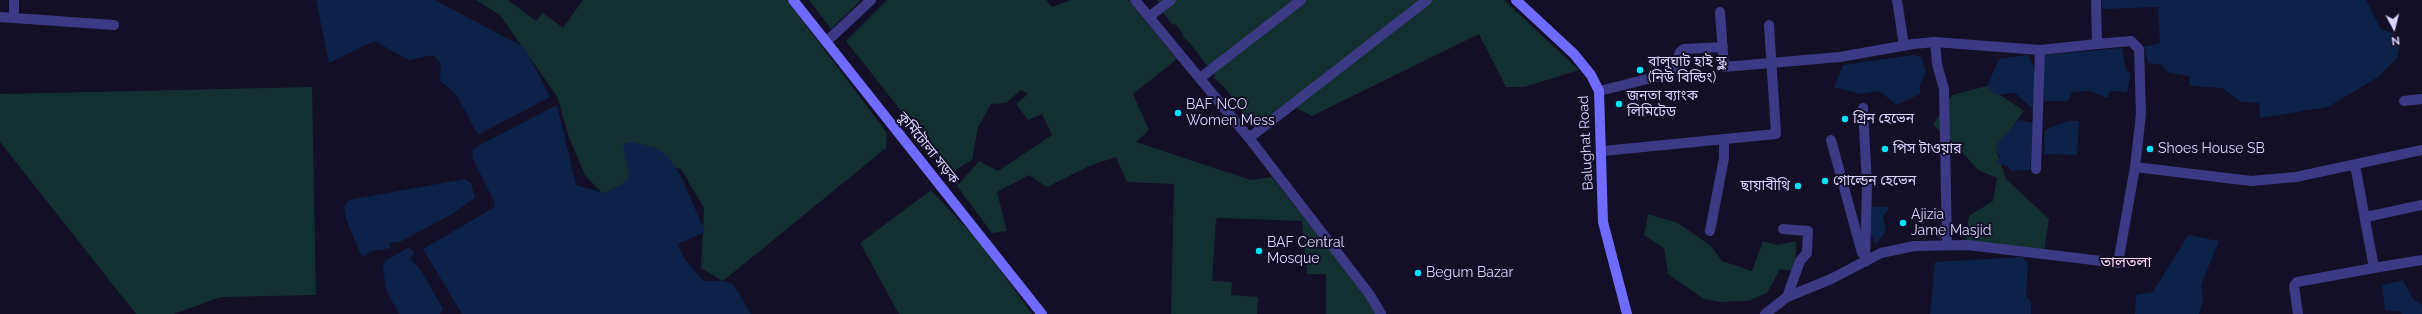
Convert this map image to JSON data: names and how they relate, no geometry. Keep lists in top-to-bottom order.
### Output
{
  "streets": {
    "street": ["Balughat Road", "কুর্মিটোলা সড়ক"]
  },
  "districts": ["তালতলা"],
  "places": [
    "বালুঘাট হাই স্কুল (নিউ বিল্ডিং)",
    "জনতা ব্যাংক লিমিটেড",
    "BAF NCO Women Mess",
    "গ্রিন হেভেন",
    "পিস টাওয়ার",
    "Shoes House SB",
    "গোল্ডেন হেভেন",
    "ছায়াবীথি",
    "Ajizia Jame Masjid",
    "BAF Central Mosque",
    "Begum Bazar"
  ],
  "north": "bottom"
}
